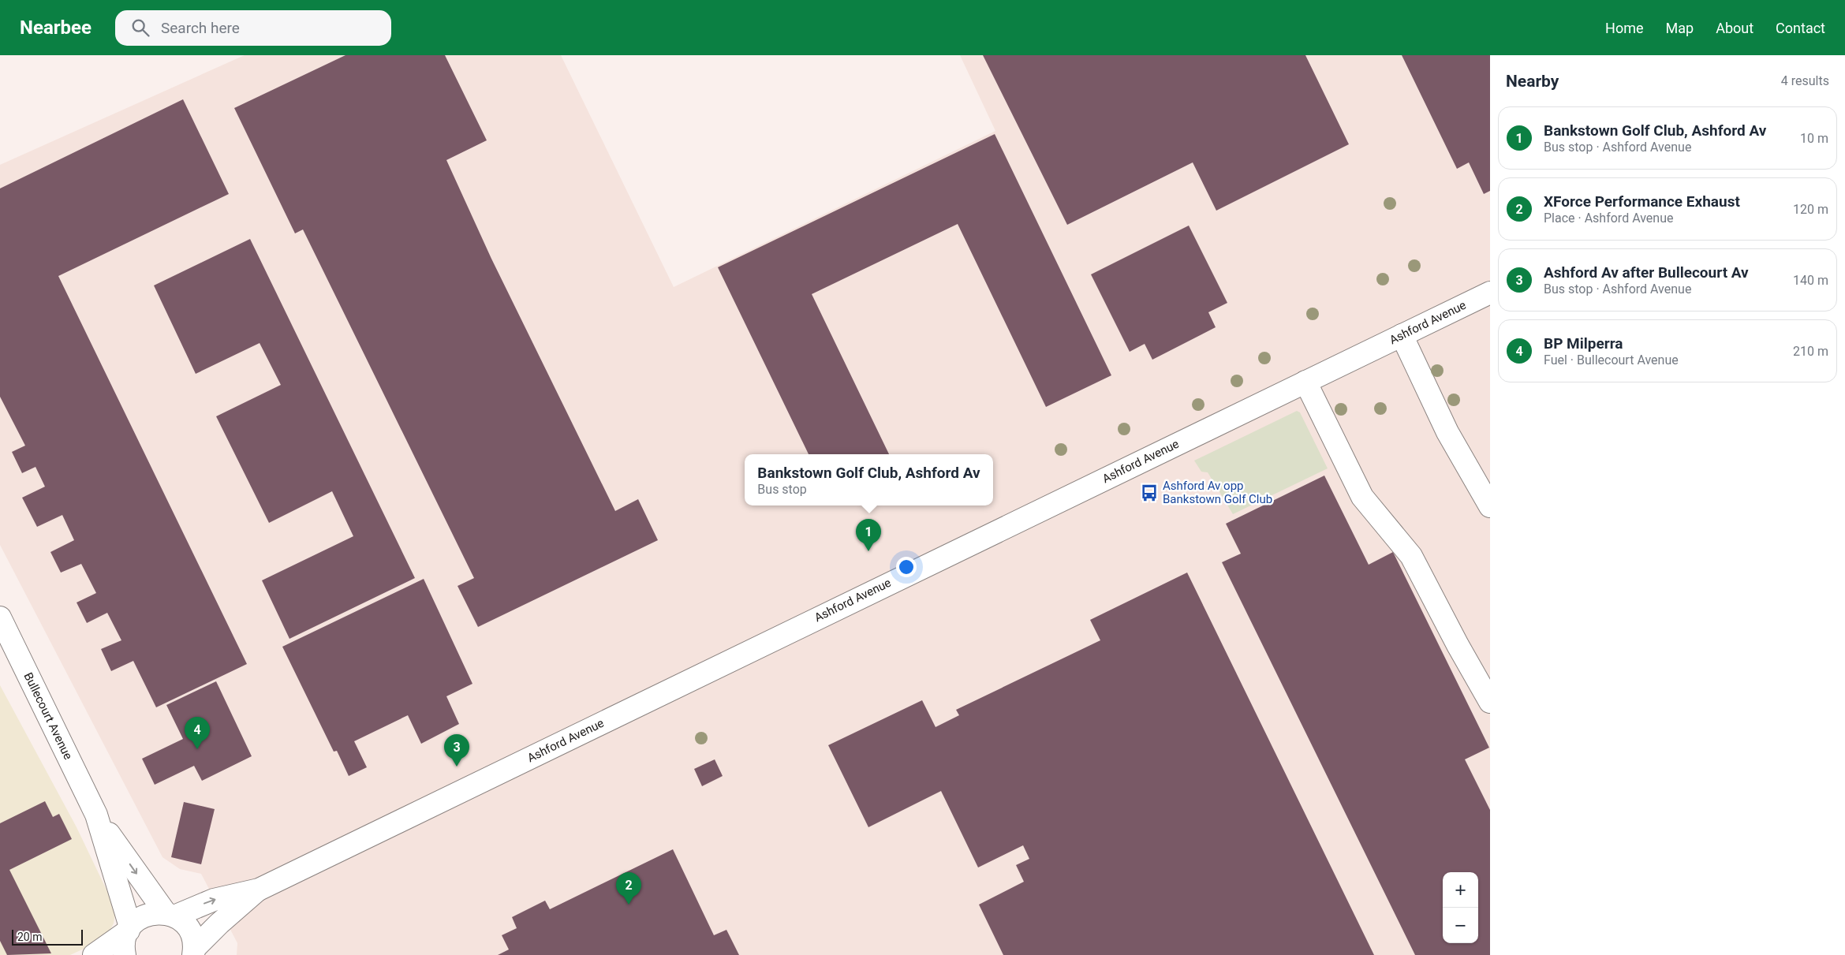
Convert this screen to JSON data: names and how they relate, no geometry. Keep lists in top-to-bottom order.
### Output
{
  "streets": {
    "main road": ["Ashford Avenue", "Bullecourt Avenue"]
  },
  "crossings": [
    ["Ashford Avenue", "Bullecourt Avenue"]
  ],
  "places": {
    "bus stop": ["Ashford Av opp Bankstown Golf Club"]
  },
  "scale_bar": "20 m",
  "page": {
    "header": "Nearbee",
    "search": "Search here",
    "nav": [
      "Home",
      "Map",
      "About",
      "Contact"
    ],
    "heading": ["Nearby", "4 results"],
    "list": [
      {
        "mark": "1",
        "name": "Bankstown Golf Club, Ashford Av",
        "note": "Bus stop · Ashford Avenue",
        "value": "10 m"
      },
      {
        "mark": "2",
        "name": "XForce Performance Exhaust",
        "note": "Place · Ashford Avenue",
        "value": "120 m"
      },
      {
        "mark": "3",
        "name": "Ashford Av after Bullecourt Av",
        "note": "Bus stop · Ashford Avenue",
        "value": "140 m"
      },
      {
        "mark": "4",
        "name": "BP Milperra",
        "note": "Fuel · Bullecourt Avenue",
        "value": "210 m"
      }
    ],
    "popup": ["Bankstown Golf Club, Ashford Av", "Bus stop"],
    "pins": [
      "1",
      "4",
      "3",
      "2"
    ],
    "map_buttons": ["+", "−"],
    "scale": "20 m"
  }
}
